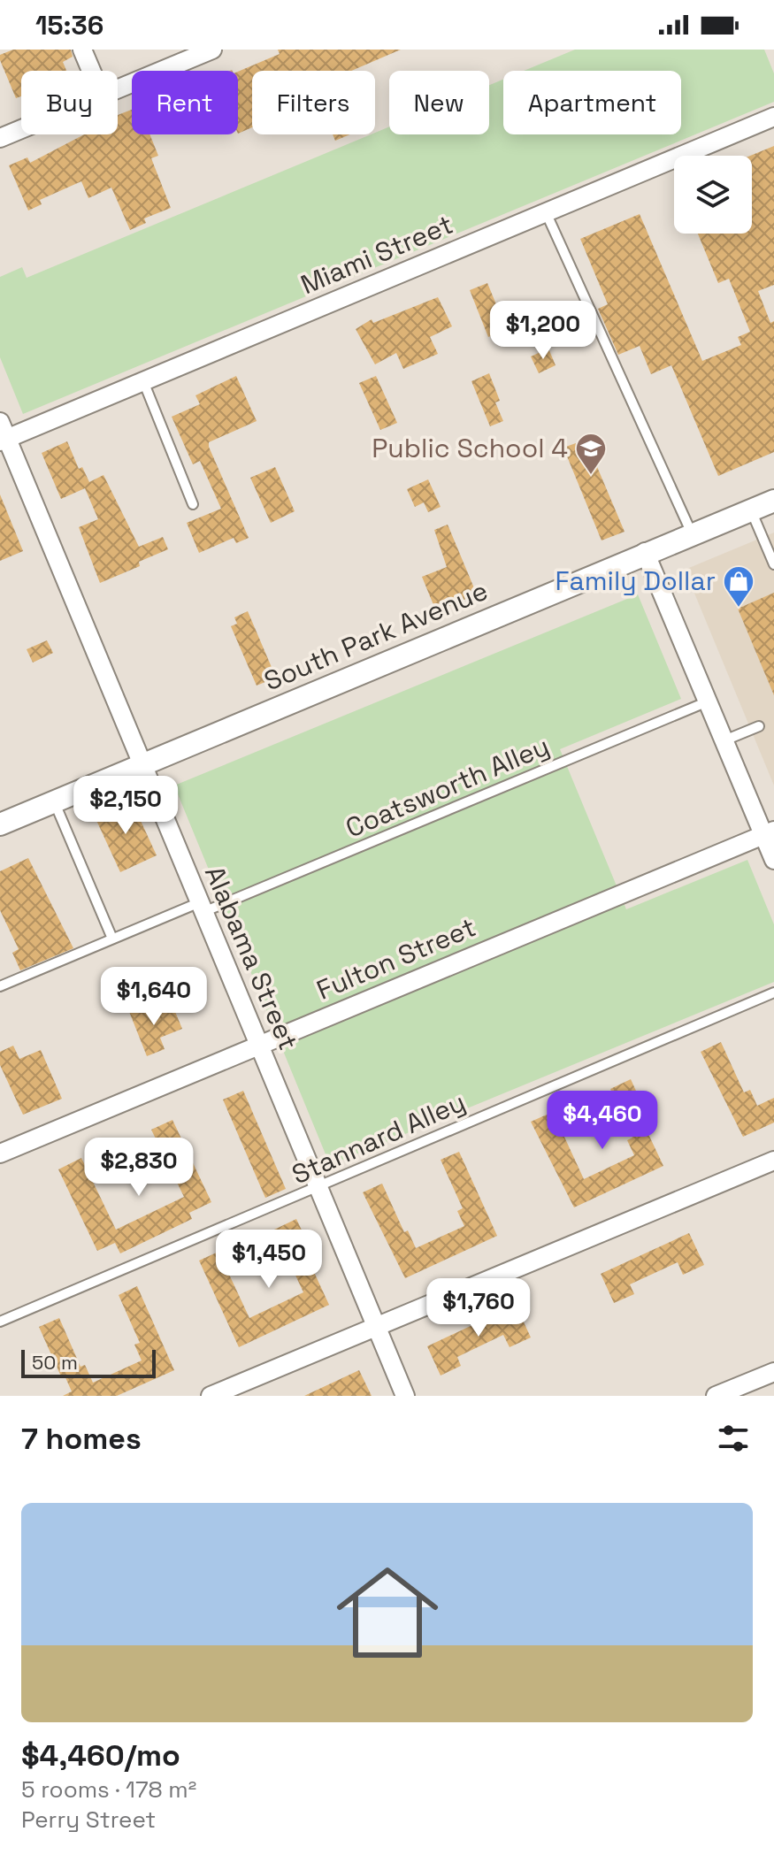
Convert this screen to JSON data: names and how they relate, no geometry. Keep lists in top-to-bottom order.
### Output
{
  "streets": {
    "street": [
      "Miami Street",
      "South Park Avenue",
      "Alabama Street",
      "Fulton Street"
    ],
    "lane": ["Coatsworth Alley", "Stannard Alley"]
  },
  "crossings": [
    ["Miami Street", "Alabama Street"],
    ["South Park Avenue", "Alabama Street"],
    ["Coatsworth Alley", "Alabama Street"],
    ["Alabama Street", "Fulton Street"],
    ["Alabama Street", "Stannard Alley"]
  ],
  "places": {
    "school or university": ["Public School 4"],
    "shop": ["Family Dollar"]
  },
  "scale_bar": "50 m",
  "page": {
    "status": "15:36",
    "chip": [
      "Buy",
      "Rent",
      "Filters",
      "New",
      "Apartment"
    ],
    "price": [
      "$1,200",
      "$2,150",
      "$1,640",
      "$4,460",
      "$2,830",
      "$1,450",
      "$1,760"
    ],
    "scale": "50 m",
    "heading": "7 homes",
    "list": [
      {
        "name": "$4,460/mo",
        "note": "5 rooms · 178 m² · Perry Street"
      }
    ]
  }
}
